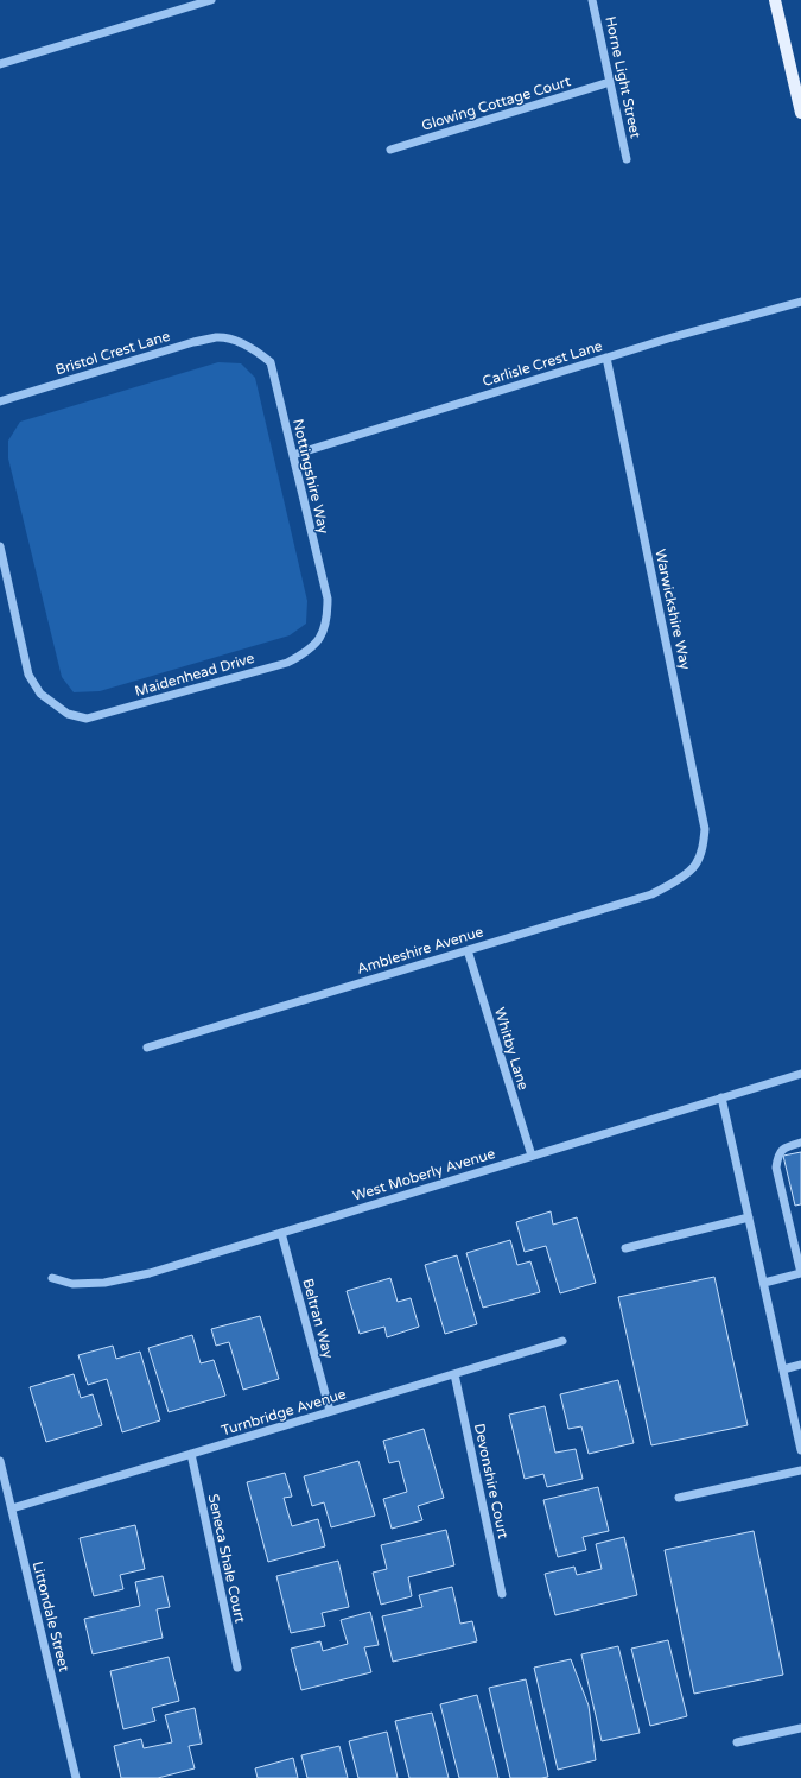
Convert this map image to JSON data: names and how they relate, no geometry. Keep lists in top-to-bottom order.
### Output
{
  "streets": {
    "street": [
      "Horne Light Street",
      "Glowing Cottage Court",
      "Bristol Crest Lane",
      "Carlisle Crest Lane",
      "Nottingshire Way",
      "Warwickshire Way",
      "Maidenhead Drive",
      "Ambleshire Avenue",
      "Whitby Lane",
      "West Moberly Avenue",
      "Beltran Way",
      "Turnbridge Avenue",
      "Devonshire Court",
      "Seneca Shale Court",
      "Littondale Street"
    ]
  },
  "crossings": [
    ["Horne Light Street", "Glowing Cottage Court"],
    ["Bristol Crest Lane", "Nottingshire Way"],
    ["Carlisle Crest Lane", "Nottingshire Way"],
    ["Carlisle Crest Lane", "Warwickshire Way"],
    ["Nottingshire Way", "Maidenhead Drive"],
    ["Warwickshire Way", "Ambleshire Avenue"],
    ["Ambleshire Avenue", "Whitby Lane"],
    ["Whitby Lane", "West Moberly Avenue"],
    ["West Moberly Avenue", "Beltran Way"],
    ["Beltran Way", "Turnbridge Avenue"],
    ["Turnbridge Avenue", "Devonshire Court"],
    ["Turnbridge Avenue", "Seneca Shale Court"],
    ["Turnbridge Avenue", "Littondale Street"]
  ]
}
